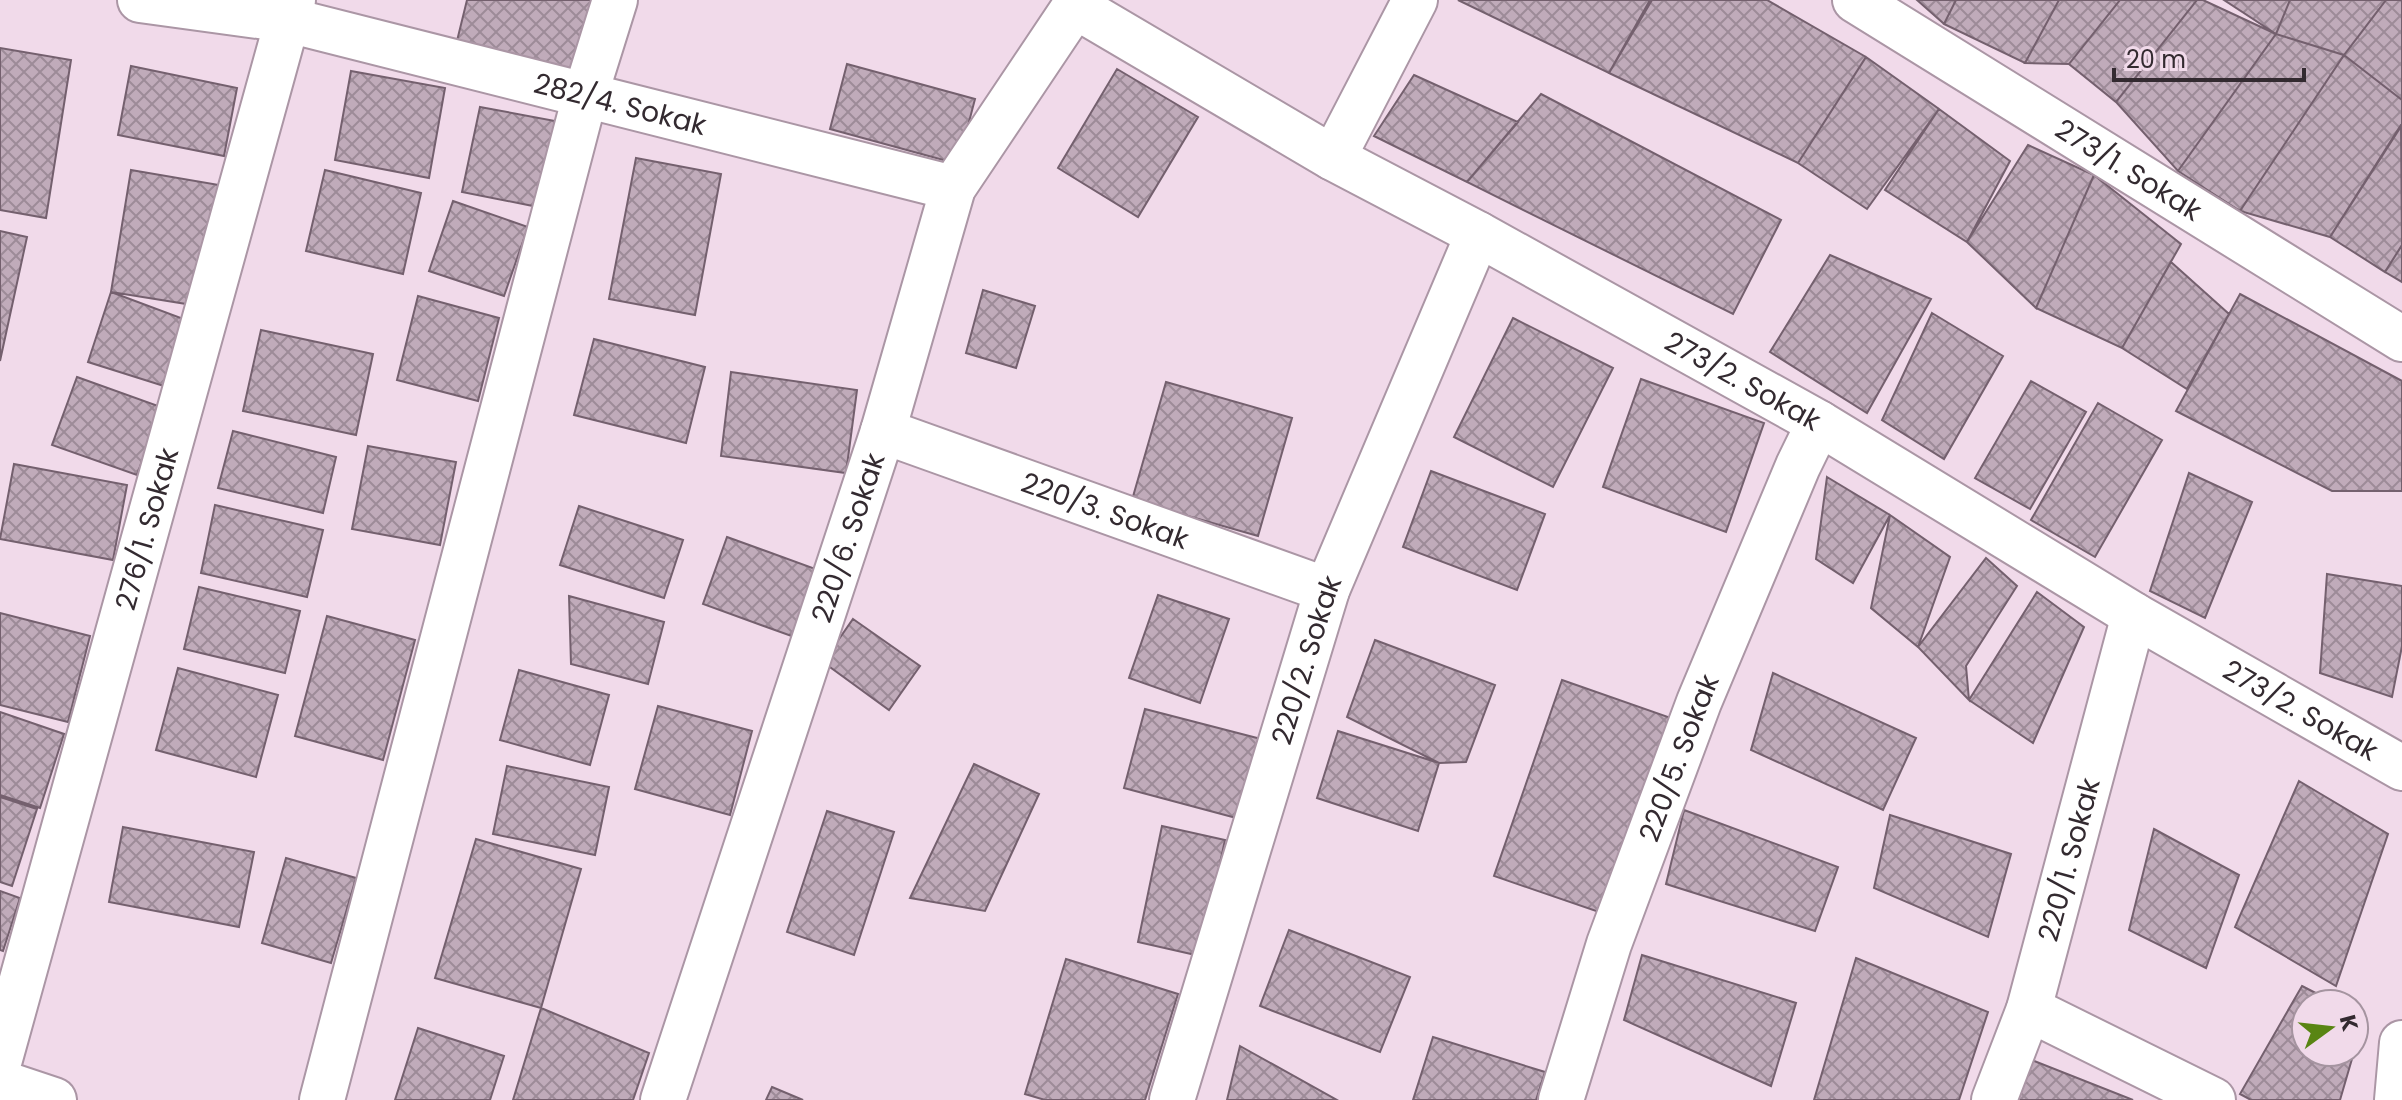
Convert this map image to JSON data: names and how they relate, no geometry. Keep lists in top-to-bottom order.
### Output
{
  "streets": {
    "street": [
      "282/4. Sokak",
      "273/1. Sokak",
      "273/2. Sokak",
      "220/3. Sokak",
      "276/1. Sokak",
      "220/6. Sokak",
      "220/2. Sokak",
      "220/5. Sokak",
      "220/1. Sokak"
    ]
  },
  "crossings": [
    ["282/4. Sokak", "276/1. Sokak"],
    ["282/4. Sokak", "220/6. Sokak"],
    ["273/2. Sokak", "220/6. Sokak"],
    ["273/2. Sokak", "220/2. Sokak"],
    ["273/2. Sokak", "220/5. Sokak"],
    ["273/2. Sokak", "220/1. Sokak"],
    ["220/3. Sokak", "220/6. Sokak"],
    ["220/3. Sokak", "220/2. Sokak"]
  ],
  "scale_bar": "20 m",
  "north": "right"
}
